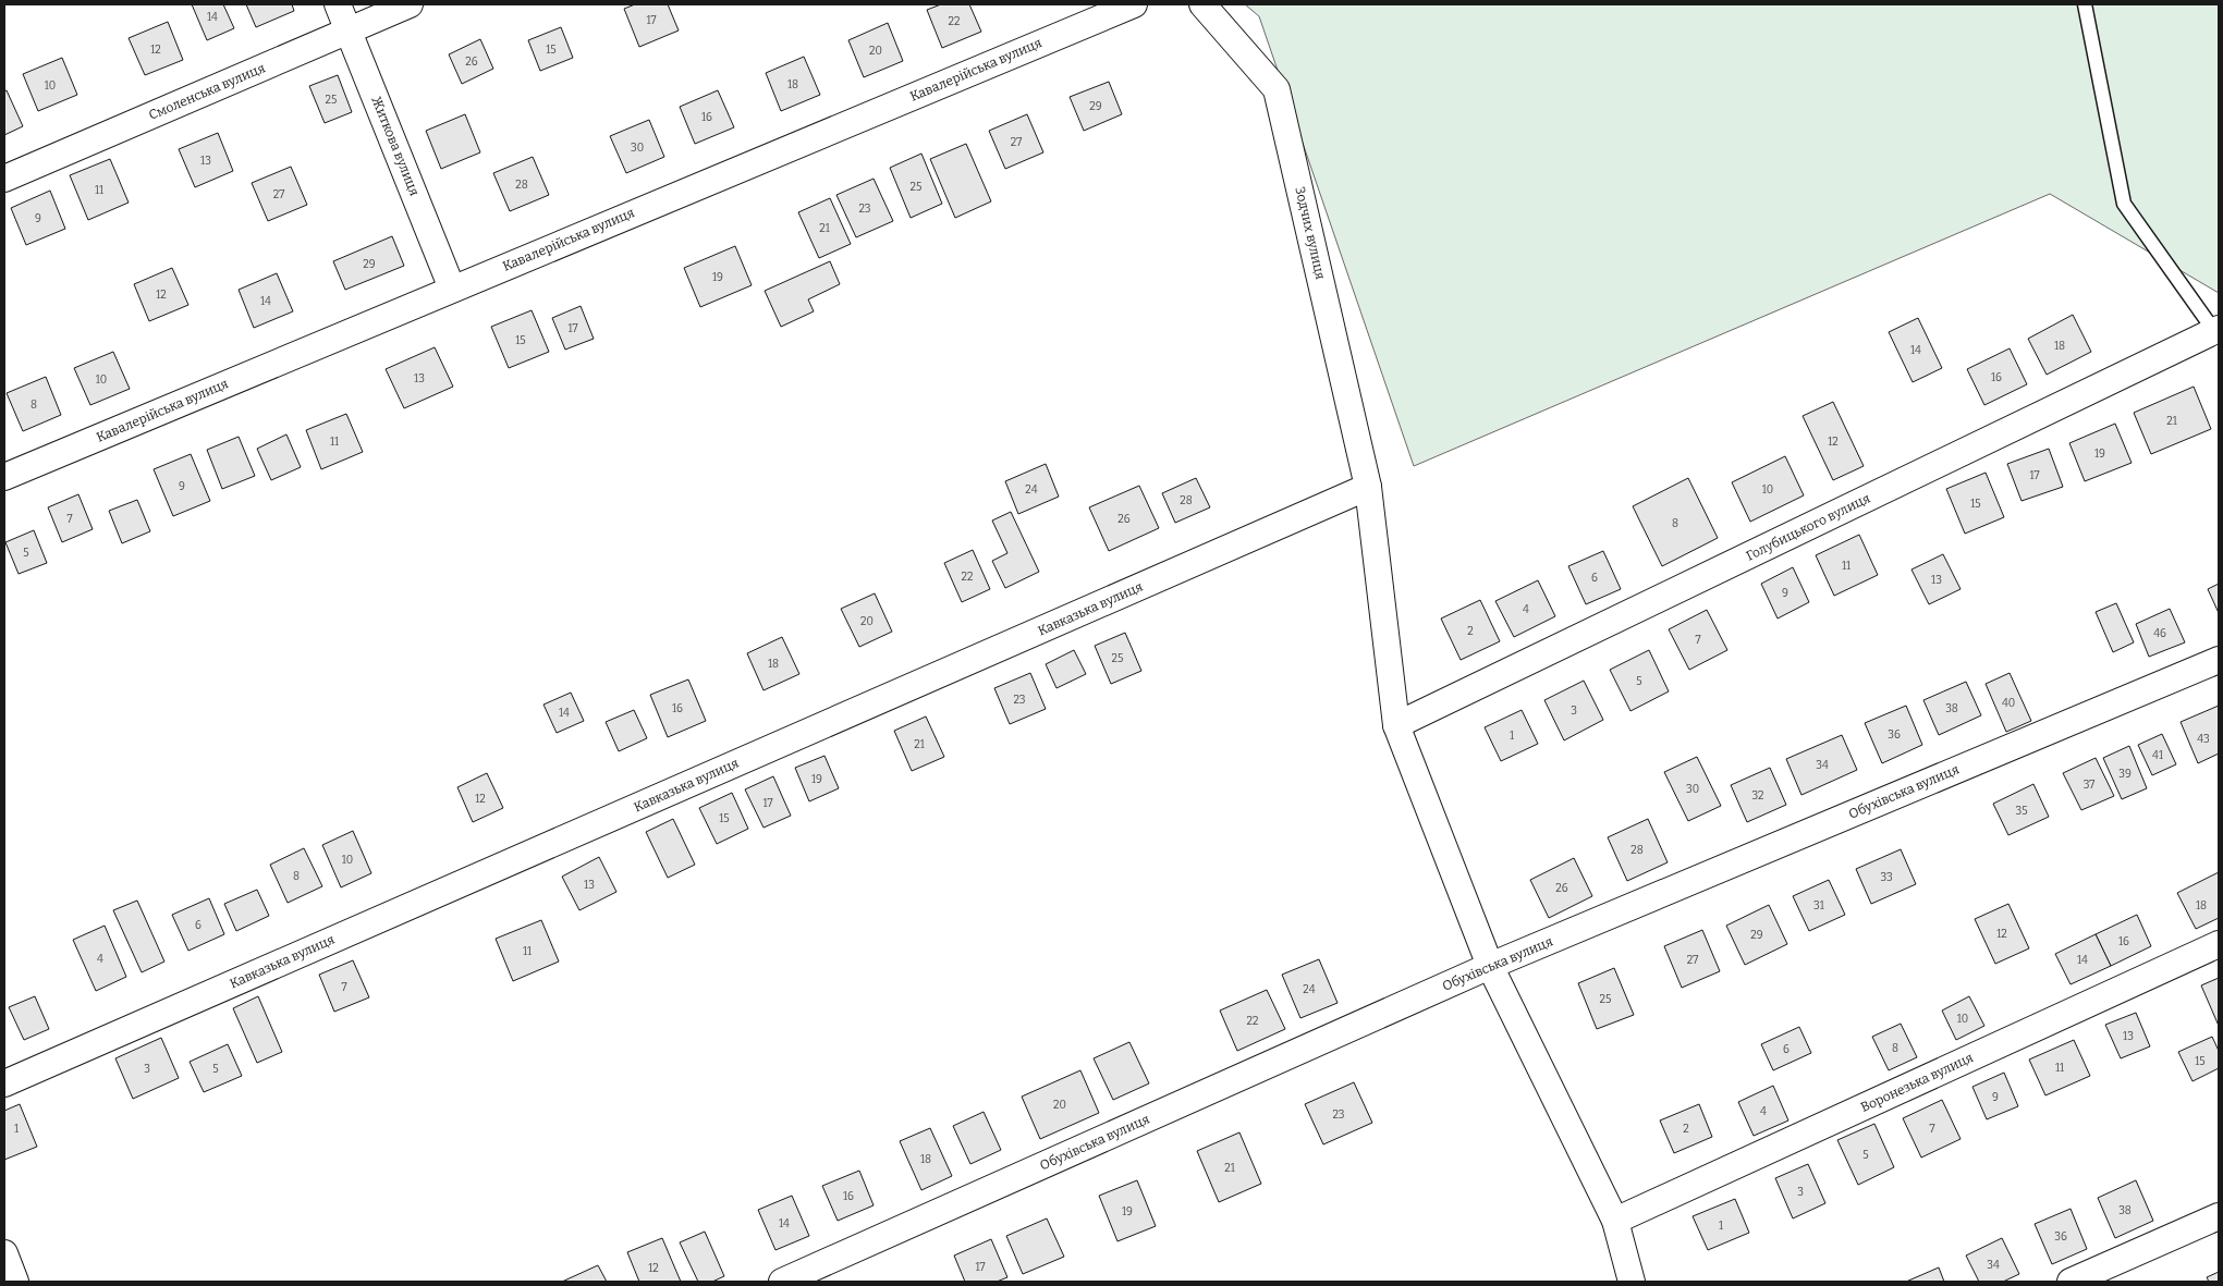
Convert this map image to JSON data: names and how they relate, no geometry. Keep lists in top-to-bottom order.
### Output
{
  "streets": {
    "street": [
      "Кавалерійська вулиця",
      "Смоленська вулиця",
      "Житкова вулиця",
      "Зодчих вулиця",
      "Голубицького вулиця",
      "Кавказька вулиця",
      "Обухівська вулиця",
      "Воронезька вулиця"
    ]
  },
  "crossings": [
    ["Кавалерійська вулиця", "Житкова вулиця"],
    ["Смоленська вулиця", "Житкова вулиця"],
    ["Зодчих вулиця", "Голубицького вулиця"],
    ["Зодчих вулиця", "Кавказька вулиця"],
    ["Зодчих вулиця", "Обухівська вулиця"],
    ["Зодчих вулиця", "Воронезька вулиця"]
  ],
  "house_numbers": [
    "14",
    "17",
    "22",
    "12",
    "15",
    "20",
    "26",
    "18",
    "10",
    "25",
    "29",
    "16",
    "27",
    "30",
    "13",
    "28",
    "25",
    "11",
    "27",
    "23",
    "9",
    "21",
    "29",
    "19",
    "12",
    "14",
    "17",
    "15",
    "18",
    "14",
    "16",
    "13",
    "10",
    "8",
    "21",
    "11",
    "12",
    "19",
    "17",
    "9",
    "24",
    "10",
    "28",
    "15",
    "7",
    "26",
    "8",
    "5",
    "11",
    "22",
    "6",
    "13",
    "9",
    "4",
    "20",
    "2",
    "46",
    "7",
    "25",
    "18",
    "5",
    "23",
    "40",
    "16",
    "38",
    "3",
    "14",
    "36",
    "1",
    "43",
    "21",
    "41",
    "34",
    "39",
    "19",
    "37",
    "30",
    "32",
    "12",
    "17",
    "35",
    "15",
    "28",
    "10",
    "8",
    "33",
    "13",
    "26",
    "31",
    "18",
    "6",
    "12",
    "29",
    "16",
    "11",
    "4",
    "27",
    "14",
    "7",
    "24",
    "25",
    "10",
    "22",
    "13",
    "8",
    "6",
    "15",
    "11",
    "3",
    "5",
    "9",
    "20",
    "4",
    "23",
    "1",
    "2",
    "7",
    "5",
    "18",
    "21",
    "3",
    "16",
    "38",
    "19",
    "14",
    "1",
    "36",
    "34",
    "17",
    "12"
  ]
}
